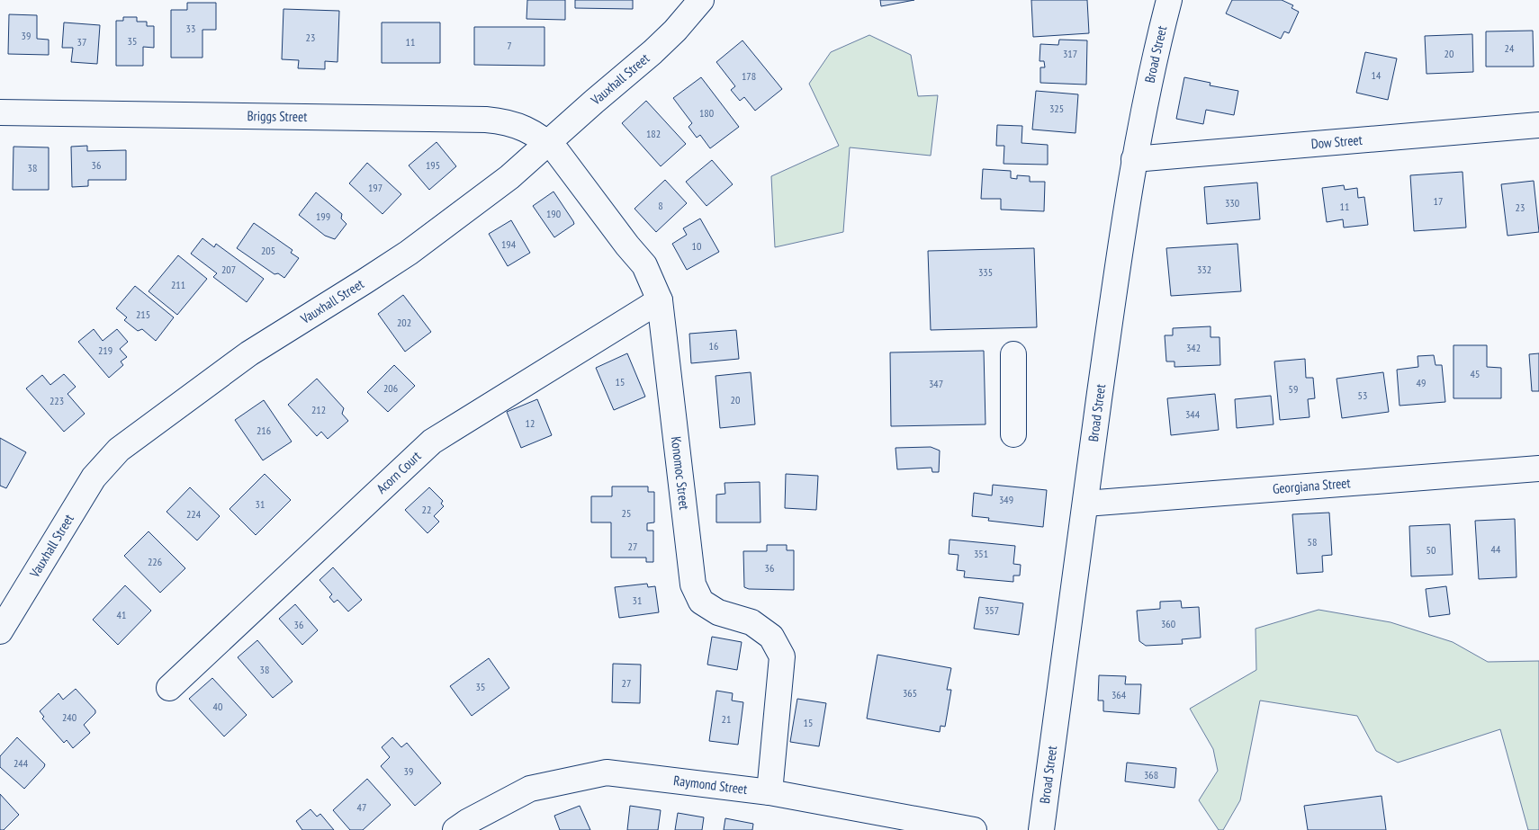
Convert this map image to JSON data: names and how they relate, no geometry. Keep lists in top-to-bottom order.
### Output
{
  "streets": {
    "street": [
      "Broad Street",
      "Vauxhall Street",
      "Briggs Street",
      "Dow Street",
      "Acorn Court",
      "Konomoc Street",
      "Georgiana Street",
      "Raymond Street"
    ]
  },
  "crossings": [
    ["Broad Street", "Dow Street"],
    ["Broad Street", "Georgiana Street"],
    ["Vauxhall Street", "Briggs Street"],
    ["Vauxhall Street", "Konomoc Street"],
    ["Briggs Street", "Konomoc Street"],
    ["Acorn Court", "Konomoc Street"],
    ["Konomoc Street", "Raymond Street"]
  ],
  "house_numbers": [
    "33",
    "39",
    "23",
    "35",
    "37",
    "11",
    "7",
    "24",
    "317",
    "20",
    "14",
    "178",
    "325",
    "180",
    "182",
    "36",
    "195",
    "38",
    "197",
    "17",
    "330",
    "8",
    "11",
    "23",
    "190",
    "199",
    "194",
    "10",
    "205",
    "207",
    "332",
    "335",
    "211",
    "215",
    "202",
    "16",
    "342",
    "219",
    "45",
    "15",
    "49",
    "347",
    "206",
    "59",
    "53",
    "20",
    "223",
    "212",
    "344",
    "12",
    "216",
    "349",
    "31",
    "22",
    "25",
    "224",
    "58",
    "27",
    "44",
    "50",
    "351",
    "226",
    "36",
    "31",
    "357",
    "41",
    "360",
    "36",
    "38",
    "27",
    "35",
    "365",
    "364",
    "40",
    "240",
    "21",
    "15",
    "244",
    "39",
    "368",
    "47"
  ]
}
